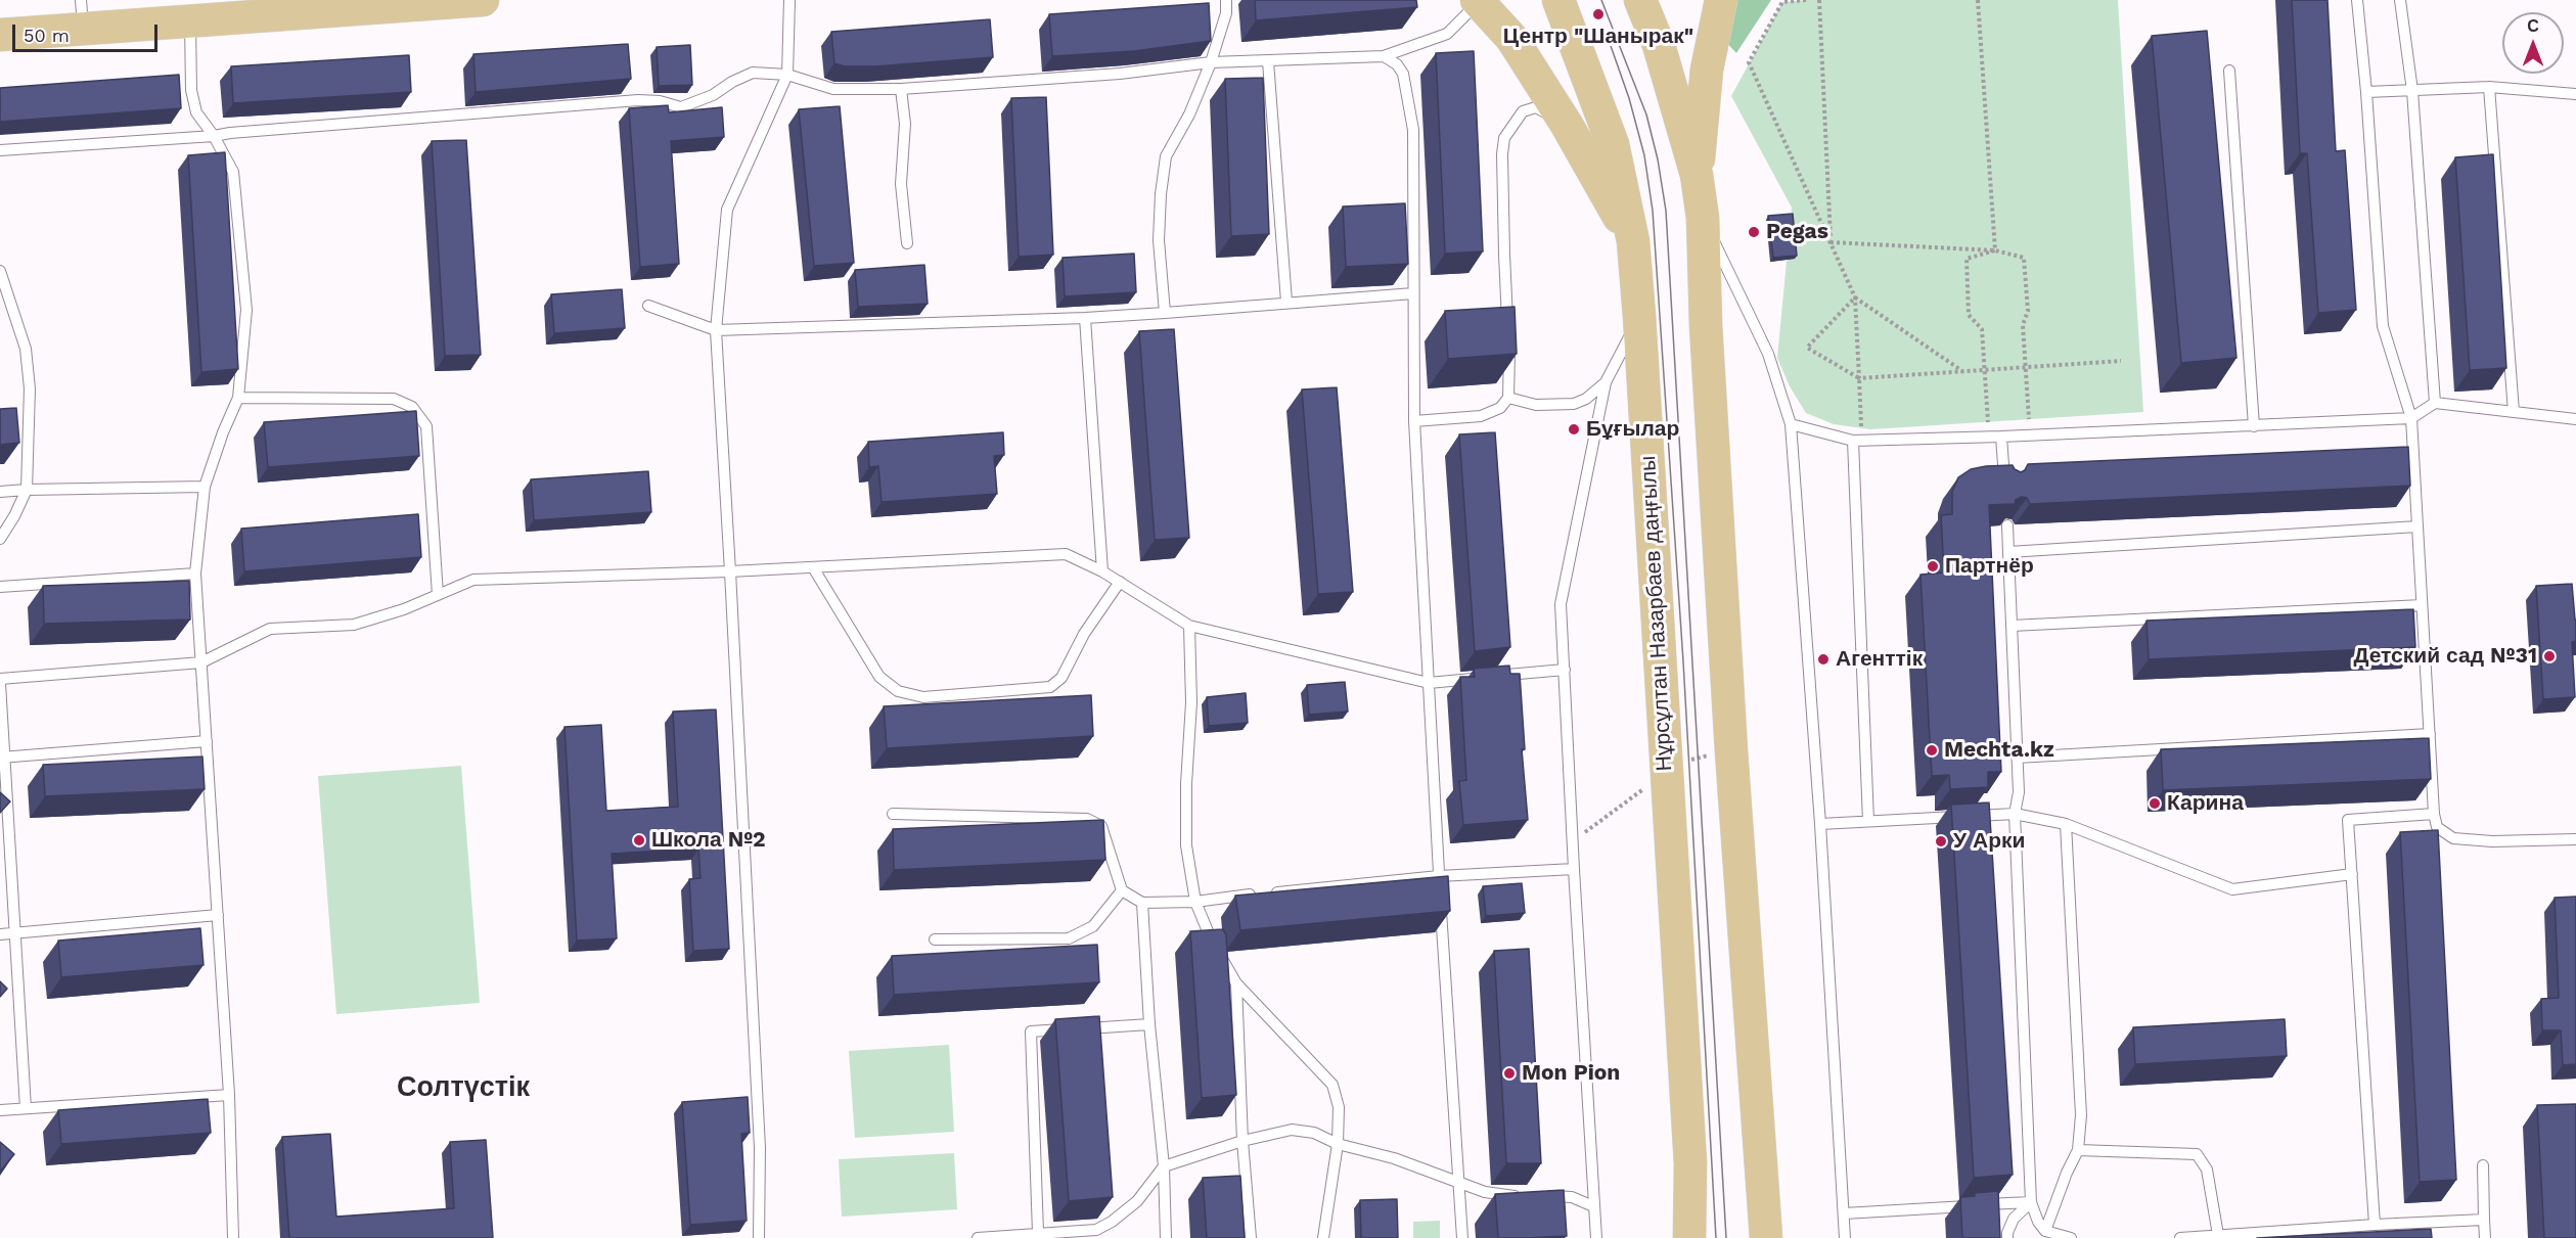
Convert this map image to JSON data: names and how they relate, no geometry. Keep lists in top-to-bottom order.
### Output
{
  "streets": {
    "main road": ["Нұрсұлтан Назарбаев даңғылы"]
  },
  "districts": ["Солтүстік"],
  "places": [
    "Центр \"Шанырак\"",
    "Pegas",
    "Бұғылар",
    "Партнёр",
    "Детский сад №31",
    "Агенттік",
    "Mechta.kz",
    "Карина",
    "Школа №2",
    "У Арки",
    "Mon Pion"
  ],
  "scale_bar": "50 m",
  "north": "top"
}
